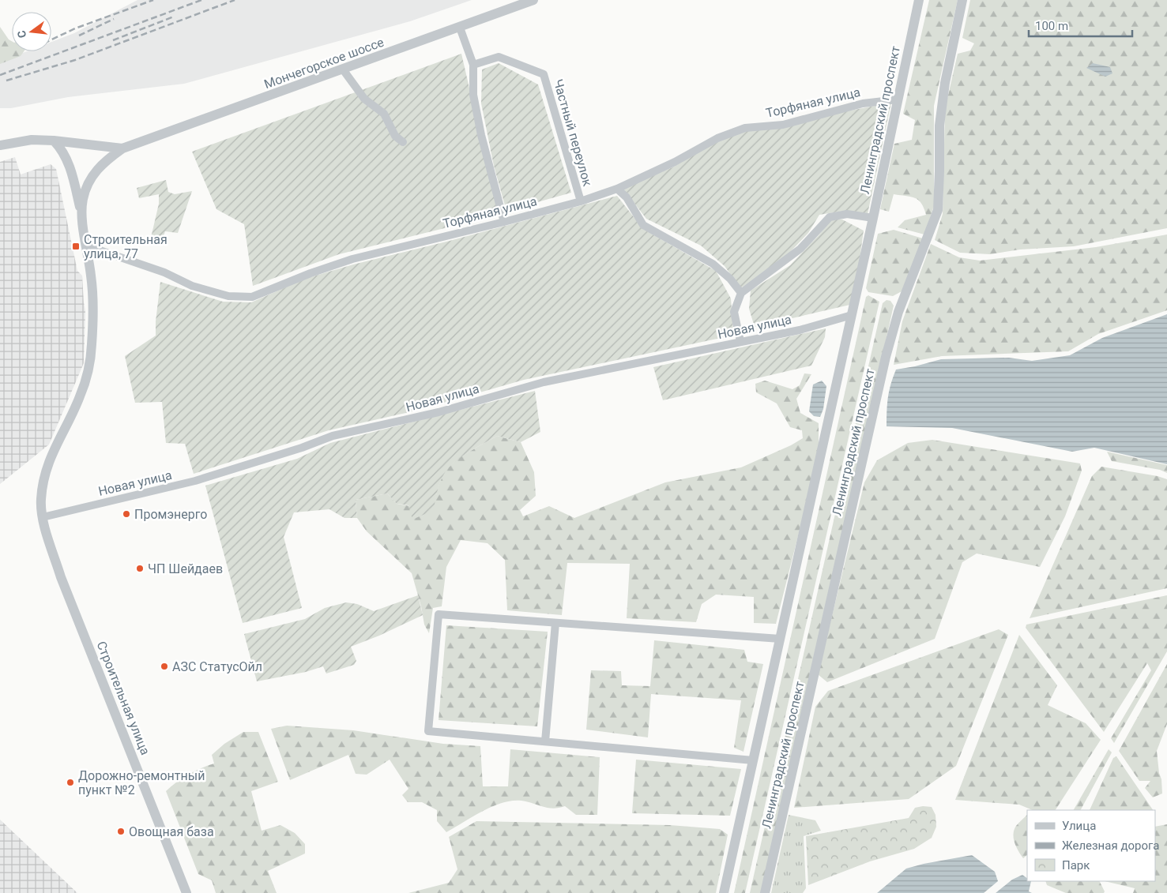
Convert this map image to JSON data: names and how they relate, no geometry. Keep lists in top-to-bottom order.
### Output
{
  "streets": {
    "street": [
      "Мончегорское шоссе",
      "Торфяная улица",
      "Ленинградский проспект",
      "Частный переулок",
      "Новая улица",
      "Строительная улица"
    ]
  },
  "crossings": [
    ["Торфяная улица", "Ленинградский проспект"],
    ["Торфяная улица", "Частный переулок"],
    ["Торфяная улица", "Строительная улица"],
    ["Ленинградский проспект", "Новая улица"],
    ["Новая улица", "Строительная улица"]
  ],
  "places": {
    "transit": ["Строительная улица, 77"],
    "other": [
      "Промэнерго",
      "ЧП Шейдаев",
      "АЗС СтатусОйл",
      "Дорожно-ремонтный пункт №2",
      "Овощная база"
    ]
  },
  "legend": ["Улица", "Железная дорога", "Парк"],
  "scale_bar": "100 m",
  "north": "left"
}
